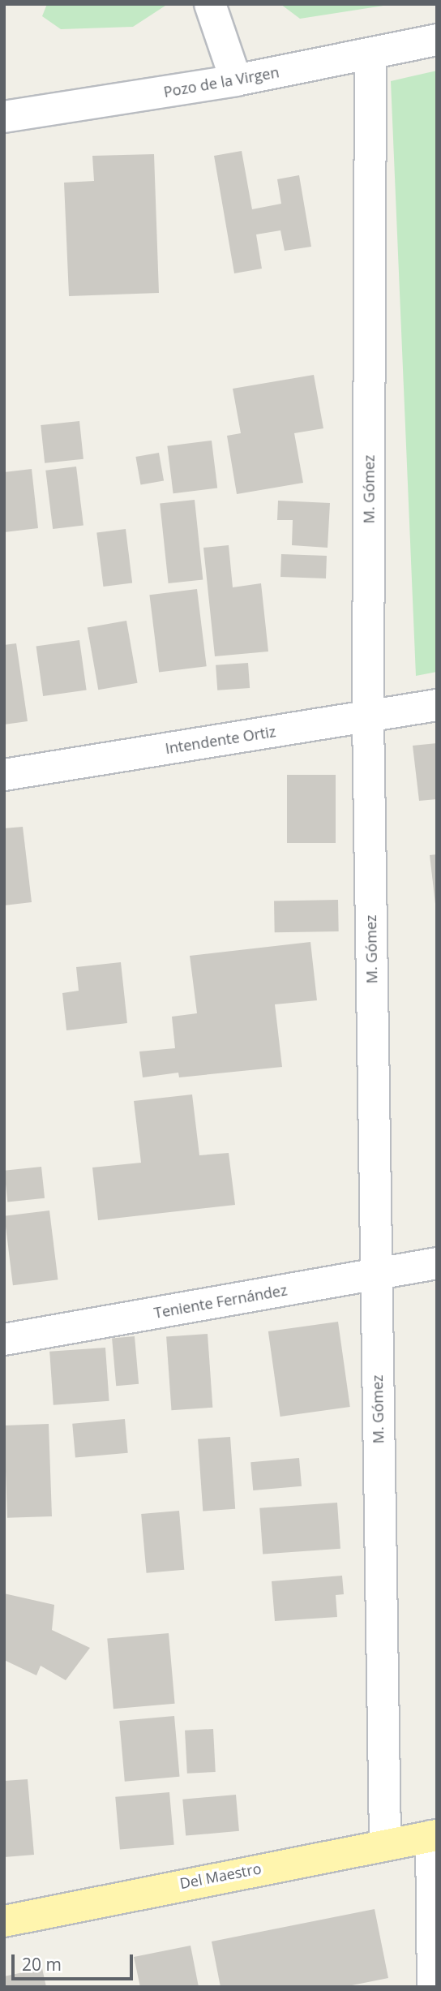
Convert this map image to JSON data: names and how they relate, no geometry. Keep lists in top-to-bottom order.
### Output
{
  "streets": {
    "main road": ["Del Maestro"],
    "street": [
      "Pozo de la Virgen",
      "M. Gómez",
      "Intendente Ortiz",
      "Teniente Fernández"
    ]
  },
  "crossings": [
    ["Pozo de la Virgen", "M. Gómez"],
    ["M. Gómez", "Intendente Ortiz"],
    ["M. Gómez", "Teniente Fernández"],
    ["M. Gómez", "Del Maestro"]
  ],
  "scale_bar": "20 m"
}
